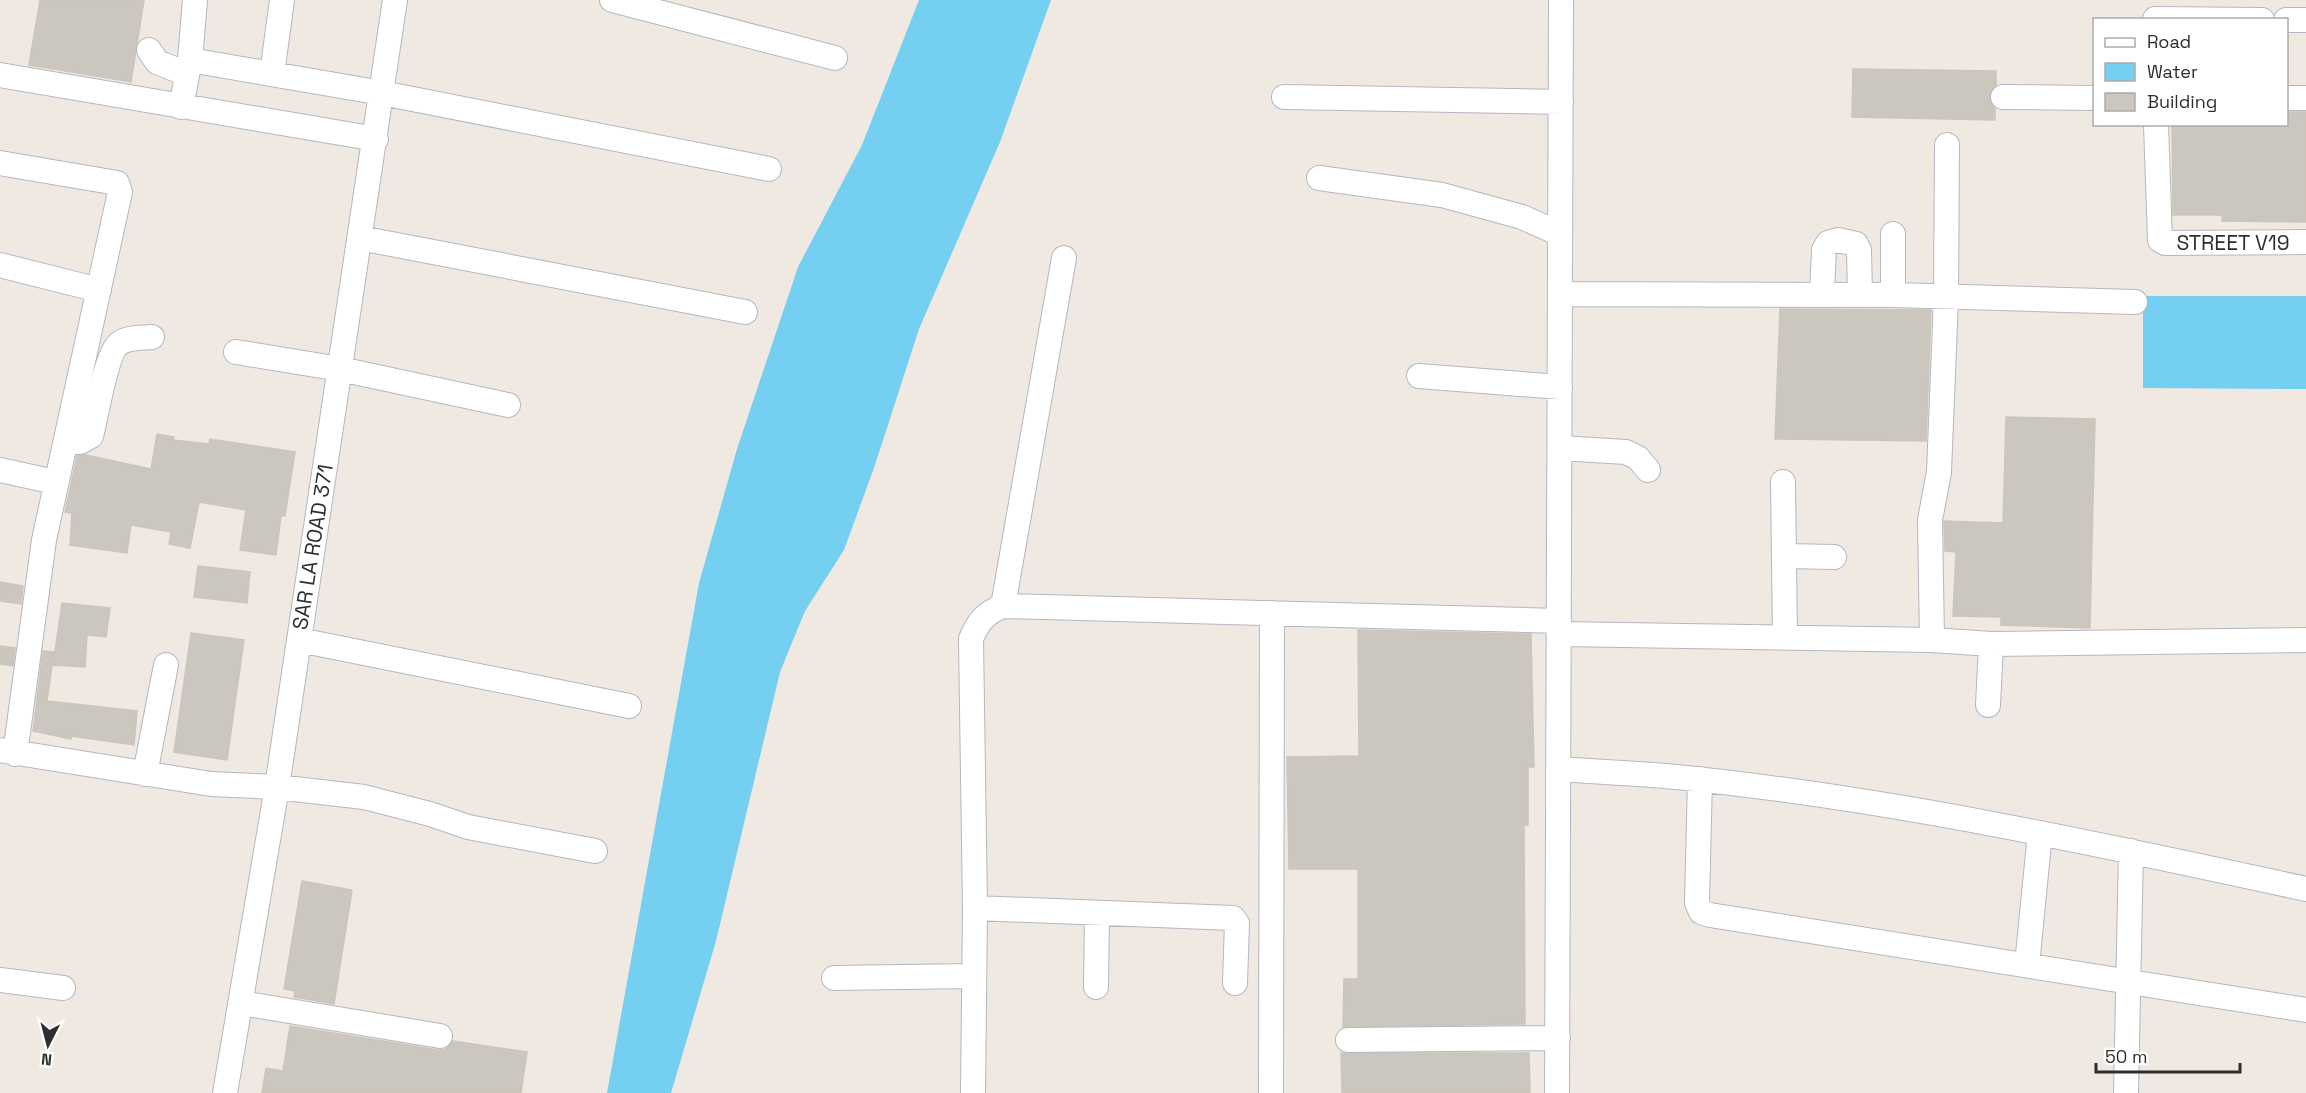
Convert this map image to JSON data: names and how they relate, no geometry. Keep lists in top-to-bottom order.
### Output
{
  "streets": {
    "street": ["STREET V19", "SAR LA ROAD 371"]
  },
  "legend": ["Road", "Water", "Building"],
  "scale_bar": "50 m",
  "north": "bottom"
}
